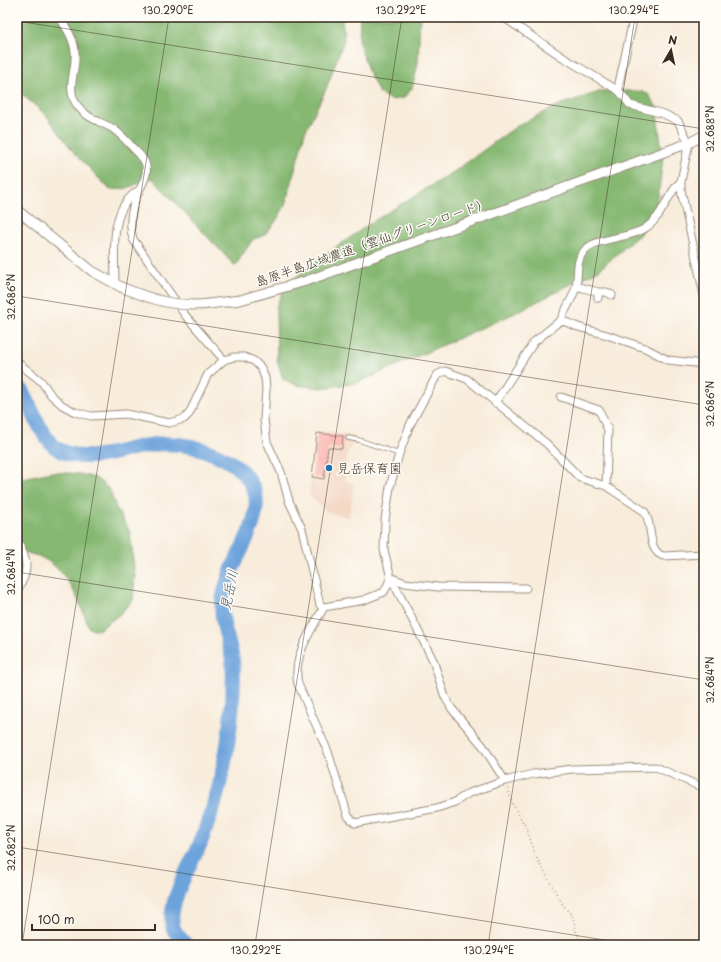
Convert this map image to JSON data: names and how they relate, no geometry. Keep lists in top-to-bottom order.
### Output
{
  "streets": {
    "street": ["島原半島広域農道（雲仙グリーンロード）"]
  },
  "water": ["見岳川"],
  "places": ["見岳保育園"],
  "scale_bar": "100 m",
  "north": "top",
  "coordinates": [
    "130.290°E",
    "130.292°E",
    "130.294°E",
    "32.688°N",
    "32.686°N",
    "32.684°N",
    "32.682°N"
  ]
}
